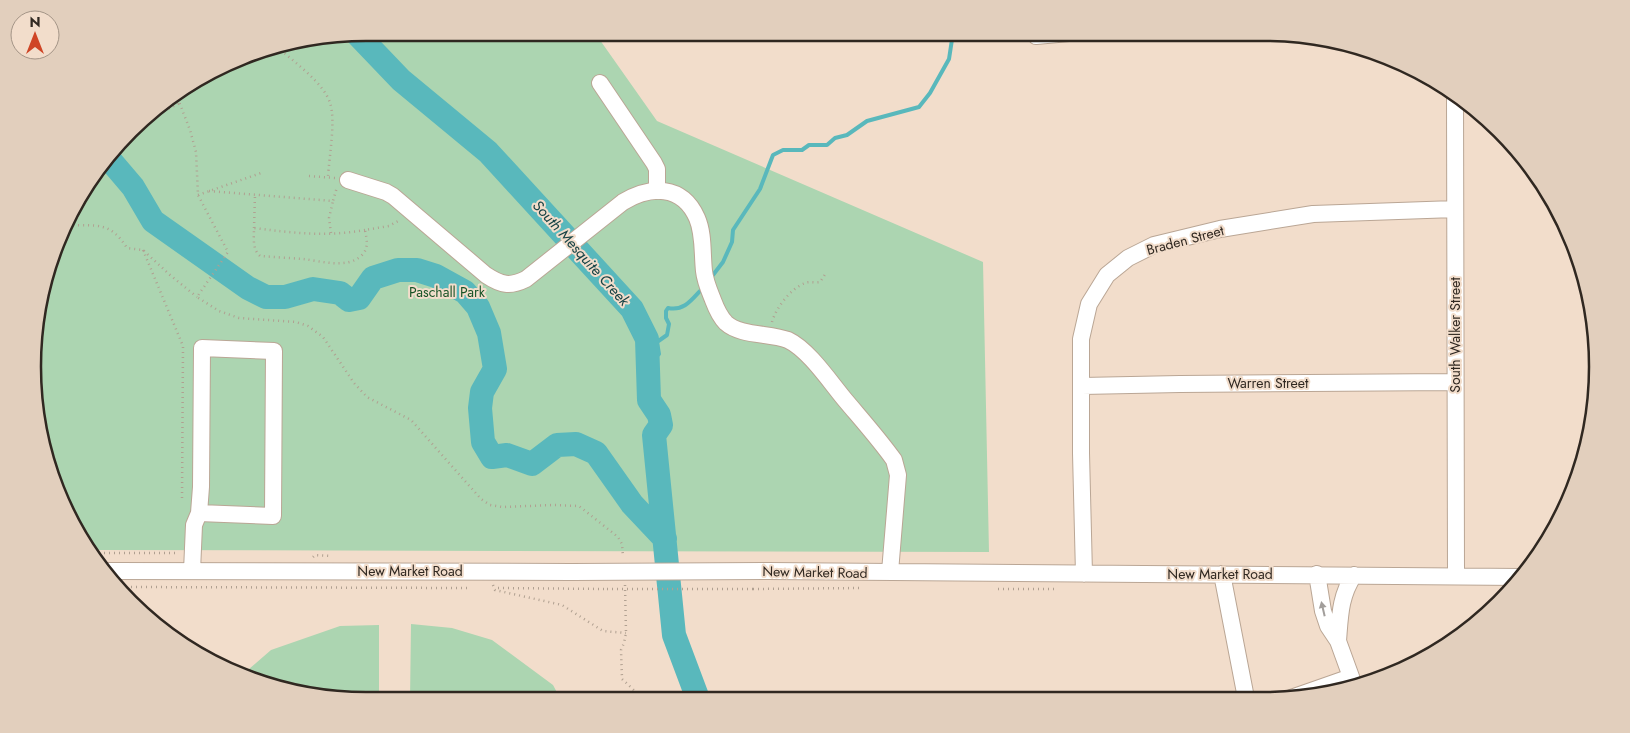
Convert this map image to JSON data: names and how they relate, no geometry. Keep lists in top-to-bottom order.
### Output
{
  "streets": {
    "street": [
      "Braden Street",
      "South Walker Street",
      "Warren Street",
      "New Market Road"
    ]
  },
  "crossings": [
    ["Braden Street", "South Walker Street"],
    ["Braden Street", "Warren Street"],
    ["Braden Street", "New Market Road"],
    ["South Walker Street", "Warren Street"],
    ["South Walker Street", "New Market Road"]
  ],
  "water": ["South Mesquite Creek"],
  "parks": ["Paschall Park"],
  "north": "top"
}
